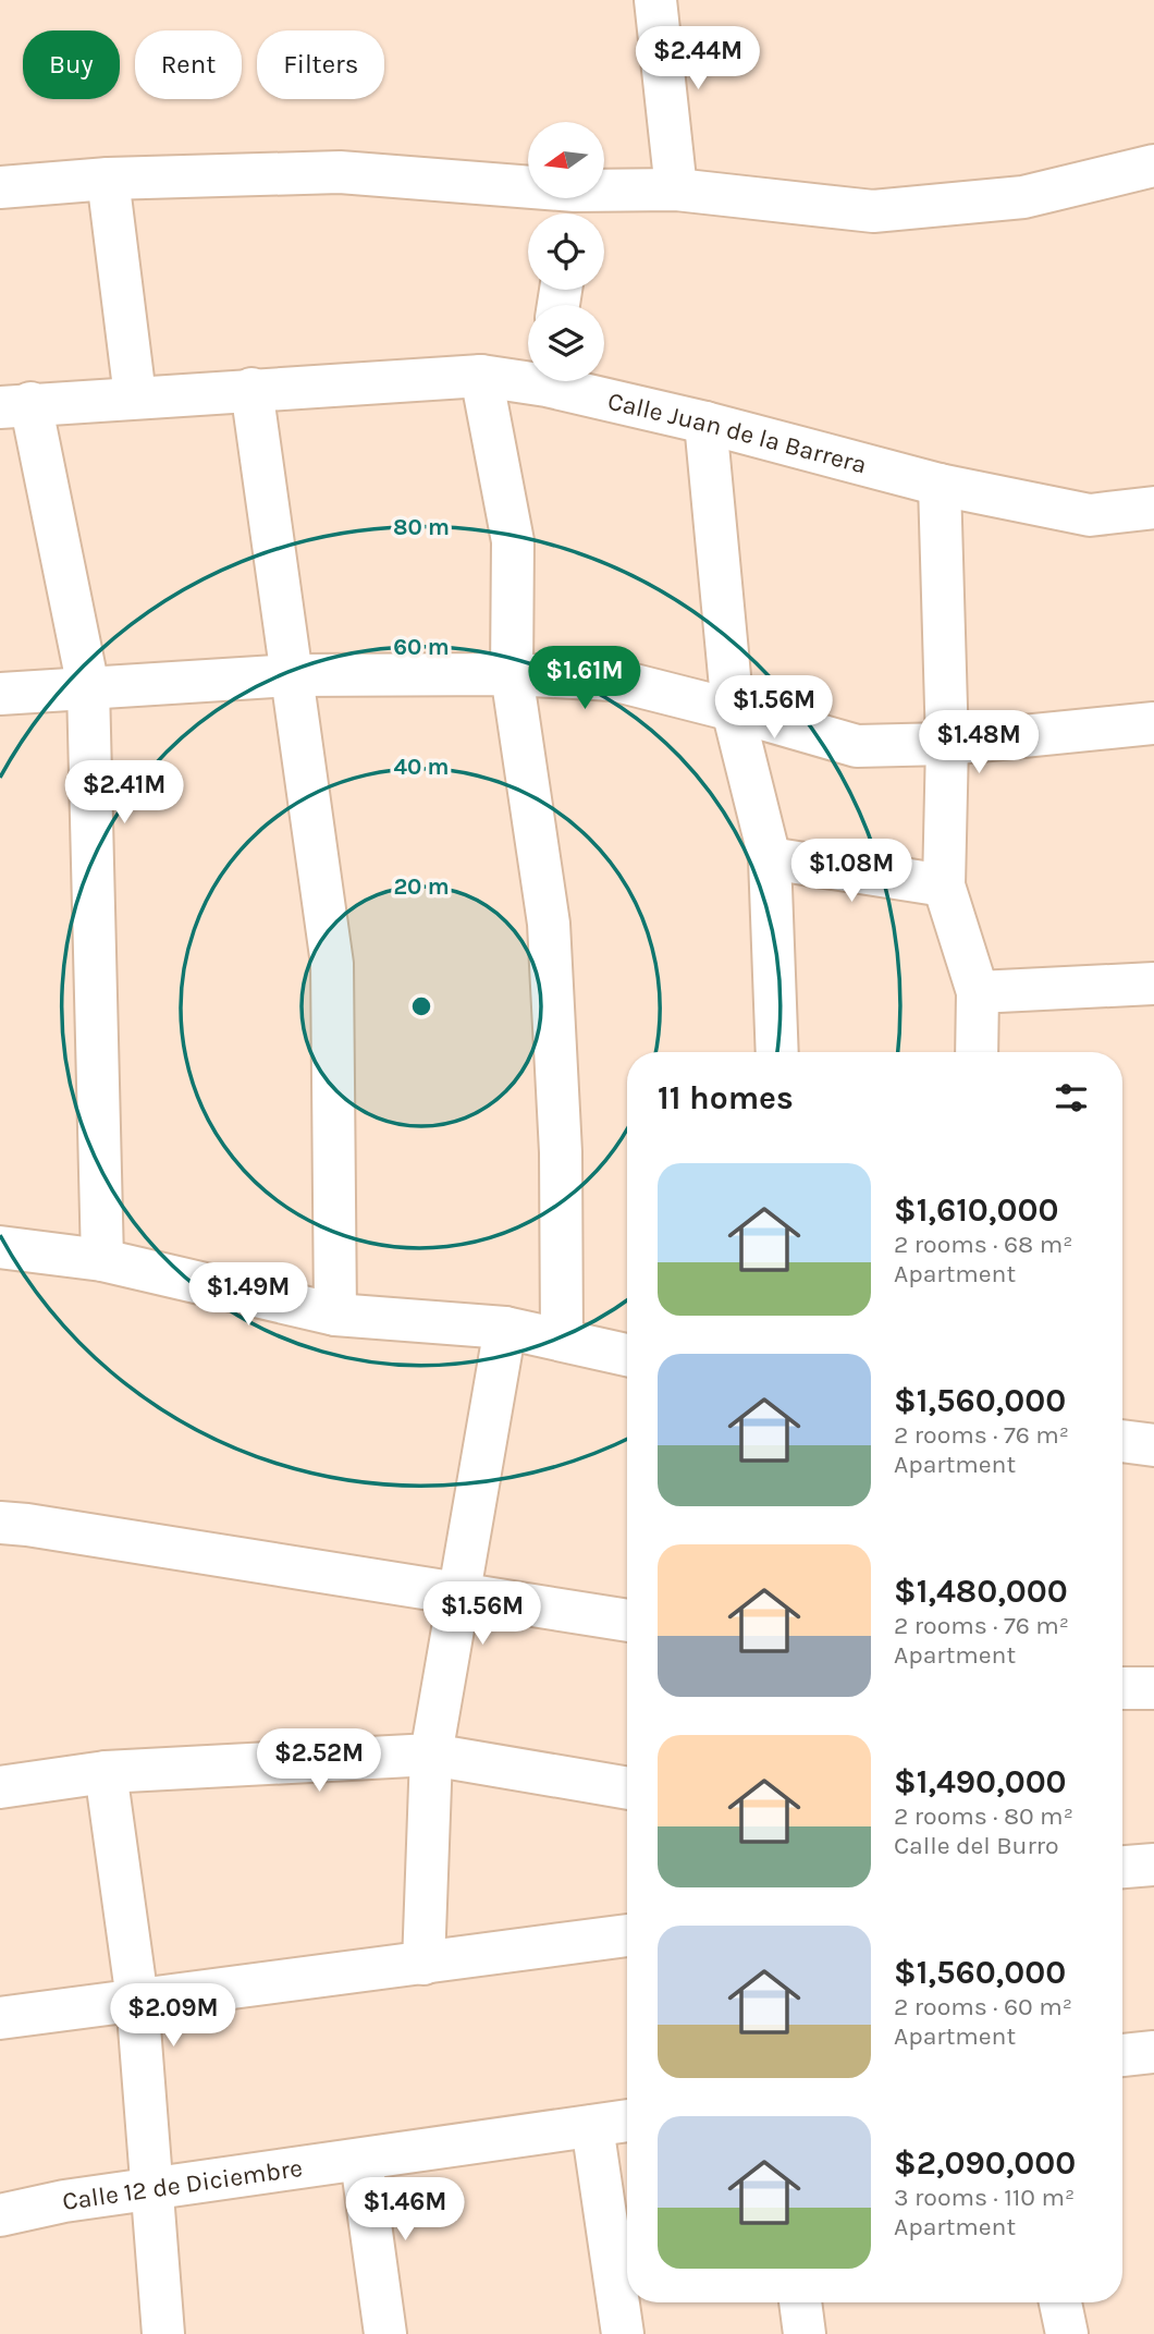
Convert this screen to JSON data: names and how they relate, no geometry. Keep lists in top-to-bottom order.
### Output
{
  "streets": {
    "street": ["Calle Juan de la Barrera", "Calle 12 de Diciembre"]
  },
  "north": "left",
  "page": {
    "price": [
      "$2.44M",
      "$1.61M",
      "$1.56M",
      "$1.48M",
      "$2.41M",
      "$1.08M",
      "$1.49M",
      "$1.56M",
      "$2.52M",
      "$2.09M",
      "$1.46M"
    ],
    "chip": ["Buy", "Rent", "Filters"],
    "heading": "11 homes",
    "list": [
      {
        "name": "$1,610,000",
        "note": "2 rooms · 68 m² · Apartment"
      },
      {
        "name": "$1,560,000",
        "note": "2 rooms · 76 m² · Apartment"
      },
      {
        "name": "$1,480,000",
        "note": "2 rooms · 76 m² · Apartment"
      },
      {
        "name": "$1,490,000",
        "note": "2 rooms · 80 m² · Calle del Burro"
      },
      {
        "name": "$1,560,000",
        "note": "2 rooms · 60 m² · Apartment"
      },
      {
        "name": "$2,090,000",
        "note": "3 rooms · 110 m² · Apartment"
      }
    ]
  },
  "rings": [
    "80 m",
    "60 m",
    "40 m",
    "20 m"
  ]
}
